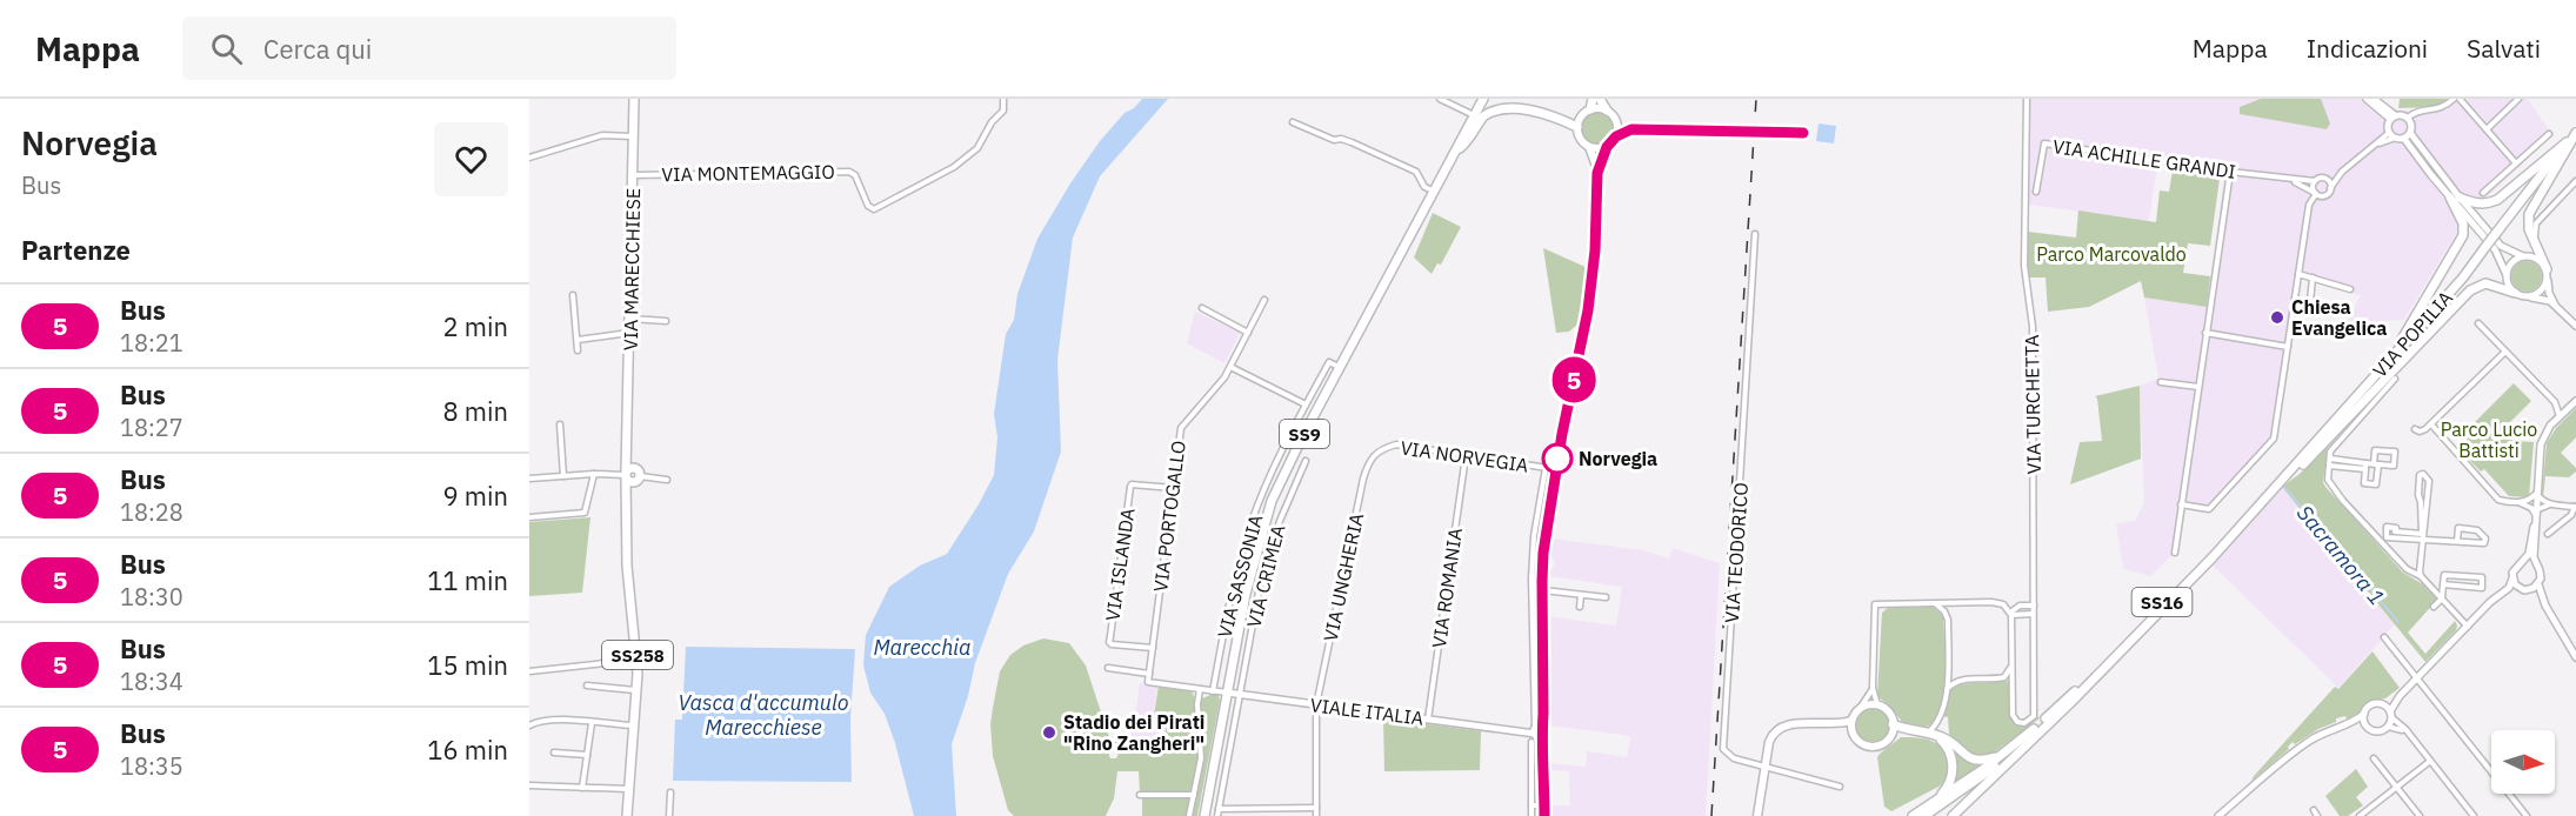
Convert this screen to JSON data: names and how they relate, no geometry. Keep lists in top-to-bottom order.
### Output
{
  "streets": {
    "main road": [
      "VIA MARECCHIESE",
      "VIA POPILIA",
      "SS9",
      "SS16",
      "SS258"
    ],
    "street": [
      "VIA ACHILLE GRANDI",
      "VIA MONTEMAGGIO",
      "VIA TURCHETTA",
      "VIA NORVEGIA",
      "VIA PORTOGALLO",
      "VIA TEODORICO",
      "VIA ISLANDA",
      "VIA SASSONIA",
      "VIA CRIMEA",
      "VIA UNGHERIA",
      "VIA ROMANIA",
      "VIALE ITALIA"
    ]
  },
  "crossings": [
    ["VIA MONTEMAGGIO", "VIA MARECCHIESE"],
    ["VIA MARECCHIESE", "SS258"],
    ["VIA POPILIA", "SS16"],
    ["SS9", "VIA SASSONIA"],
    ["SS9", "VIALE ITALIA"],
    ["VIA NORVEGIA", "VIA UNGHERIA"],
    ["VIA NORVEGIA", "VIA ROMANIA"],
    ["VIA PORTOGALLO", "VIA ISLANDA"],
    ["VIA CRIMEA", "VIALE ITALIA"],
    ["VIA UNGHERIA", "VIALE ITALIA"],
    ["VIA ROMANIA", "VIALE ITALIA"]
  ],
  "water": ["Sacramora 1", "Marecchia", "Vasca d'accumulo Marecchiese"],
  "parks": ["Parco Marcovaldo", "Parco Lucio Battisti"],
  "places": ["Chiesa Evangelica", "Norvegia", "Stadio dei Pirati \"Rino Zangheri\""],
  "lines": ["bus line 5"],
  "north": "right",
  "page": {
    "header": "Mappa",
    "search": "Cerca qui",
    "nav": ["Mappa", "Indicazioni", "Salvati"],
    "heading": [
      ["Norvegia", "Bus"],
      "Partenze"
    ],
    "on_map": "5",
    "list": [
      {
        "mark": "5",
        "name": "Bus",
        "note": "18:21",
        "value": "2 min"
      },
      {
        "mark": "5",
        "name": "Bus",
        "note": "18:27",
        "value": "8 min"
      },
      {
        "mark": "5",
        "name": "Bus",
        "note": "18:28",
        "value": "9 min"
      },
      {
        "mark": "5",
        "name": "Bus",
        "note": "18:30",
        "value": "11 min"
      },
      {
        "mark": "5",
        "name": "Bus",
        "note": "18:34",
        "value": "15 min"
      },
      {
        "mark": "5",
        "name": "Bus",
        "note": "18:35",
        "value": "16 min"
      }
    ]
  }
}
